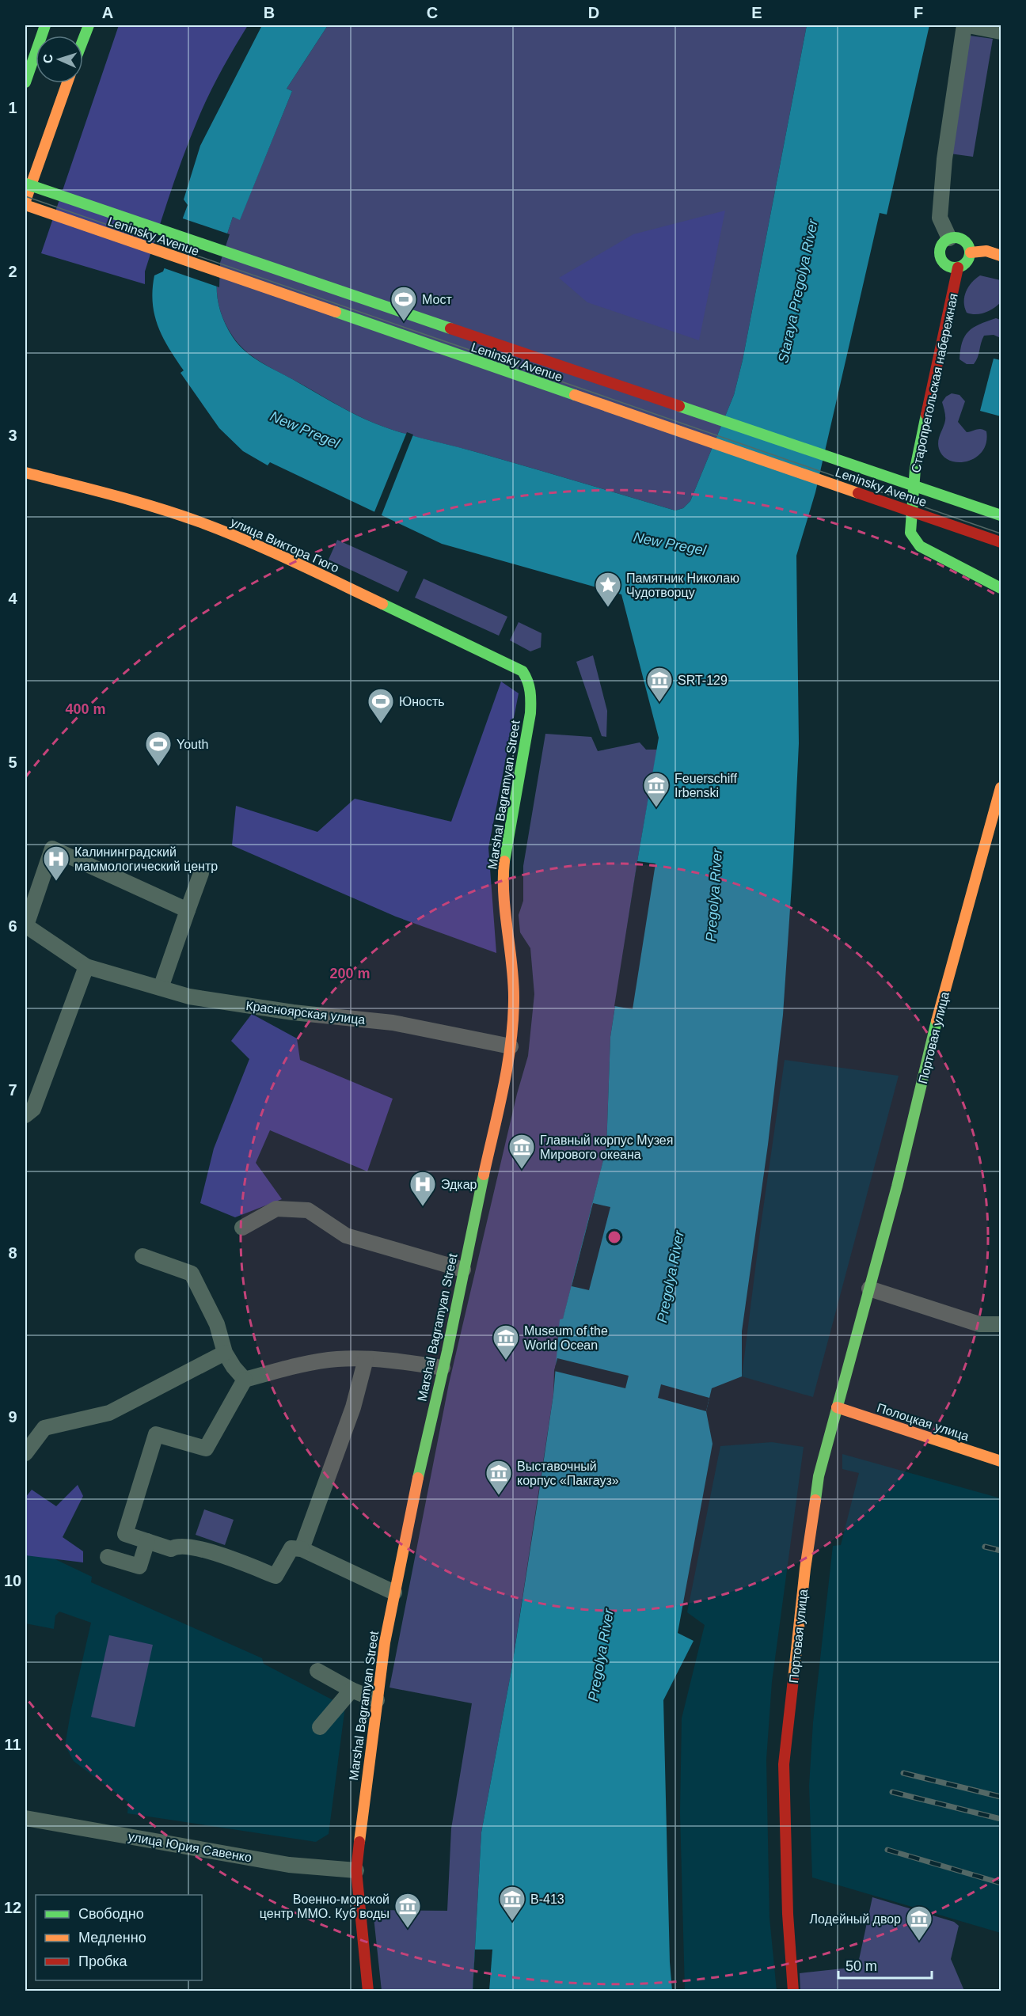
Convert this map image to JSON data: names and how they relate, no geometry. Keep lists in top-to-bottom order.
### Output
{
  "streets": {
    "main road": [
      "Leninsky Avenue",
      "Старопрегольская набережная",
      "улица Виктора Гюго",
      "Marshal Bagramyan Street",
      "Портовая улица",
      "Полоцкая улица"
    ],
    "street": ["Красноярская улица", "улица Юрия Савенко"]
  },
  "crossings": [
    ["улица Виктора Гюго", "Marshal Bagramyan Street"],
    ["Marshal Bagramyan Street", "Красноярская улица"],
    ["Marshal Bagramyan Street", "улица Юрия Савенко"],
    ["Портовая улица", "Полоцкая улица"]
  ],
  "water": ["Staraya Pregolya River", "New Pregel", "Pregolya River"],
  "places": {
    "sports": ["Мост", "Юность", "Youth"],
    "place": ["Памятник Николаю Чудотворцу"],
    "museum": [
      "SRT-129",
      "Feuerschiff Irbenski",
      "Главный корпус Музея Мирового океана",
      "Museum of the World Ocean",
      "Выставочный корпус «Пакгауз»",
      "B-413",
      "Военно-морской центр ММО. Куб воды",
      "Лодейный двор"
    ],
    "hospital": ["Калининградский маммологический центр", "Эдкар"]
  },
  "legend": ["Свободно", "Медленно", "Пробка"],
  "scale_bar": "50 m",
  "north": "left",
  "grid": {
    "columns": [
      "A",
      "B",
      "C",
      "D",
      "E",
      "F"
    ],
    "rows": [
      "1",
      "2",
      "3",
      "4",
      "5",
      "6",
      "7",
      "8",
      "9",
      "10",
      "11",
      "12"
    ]
  },
  "rings": ["400 m", "200 m"]
}
